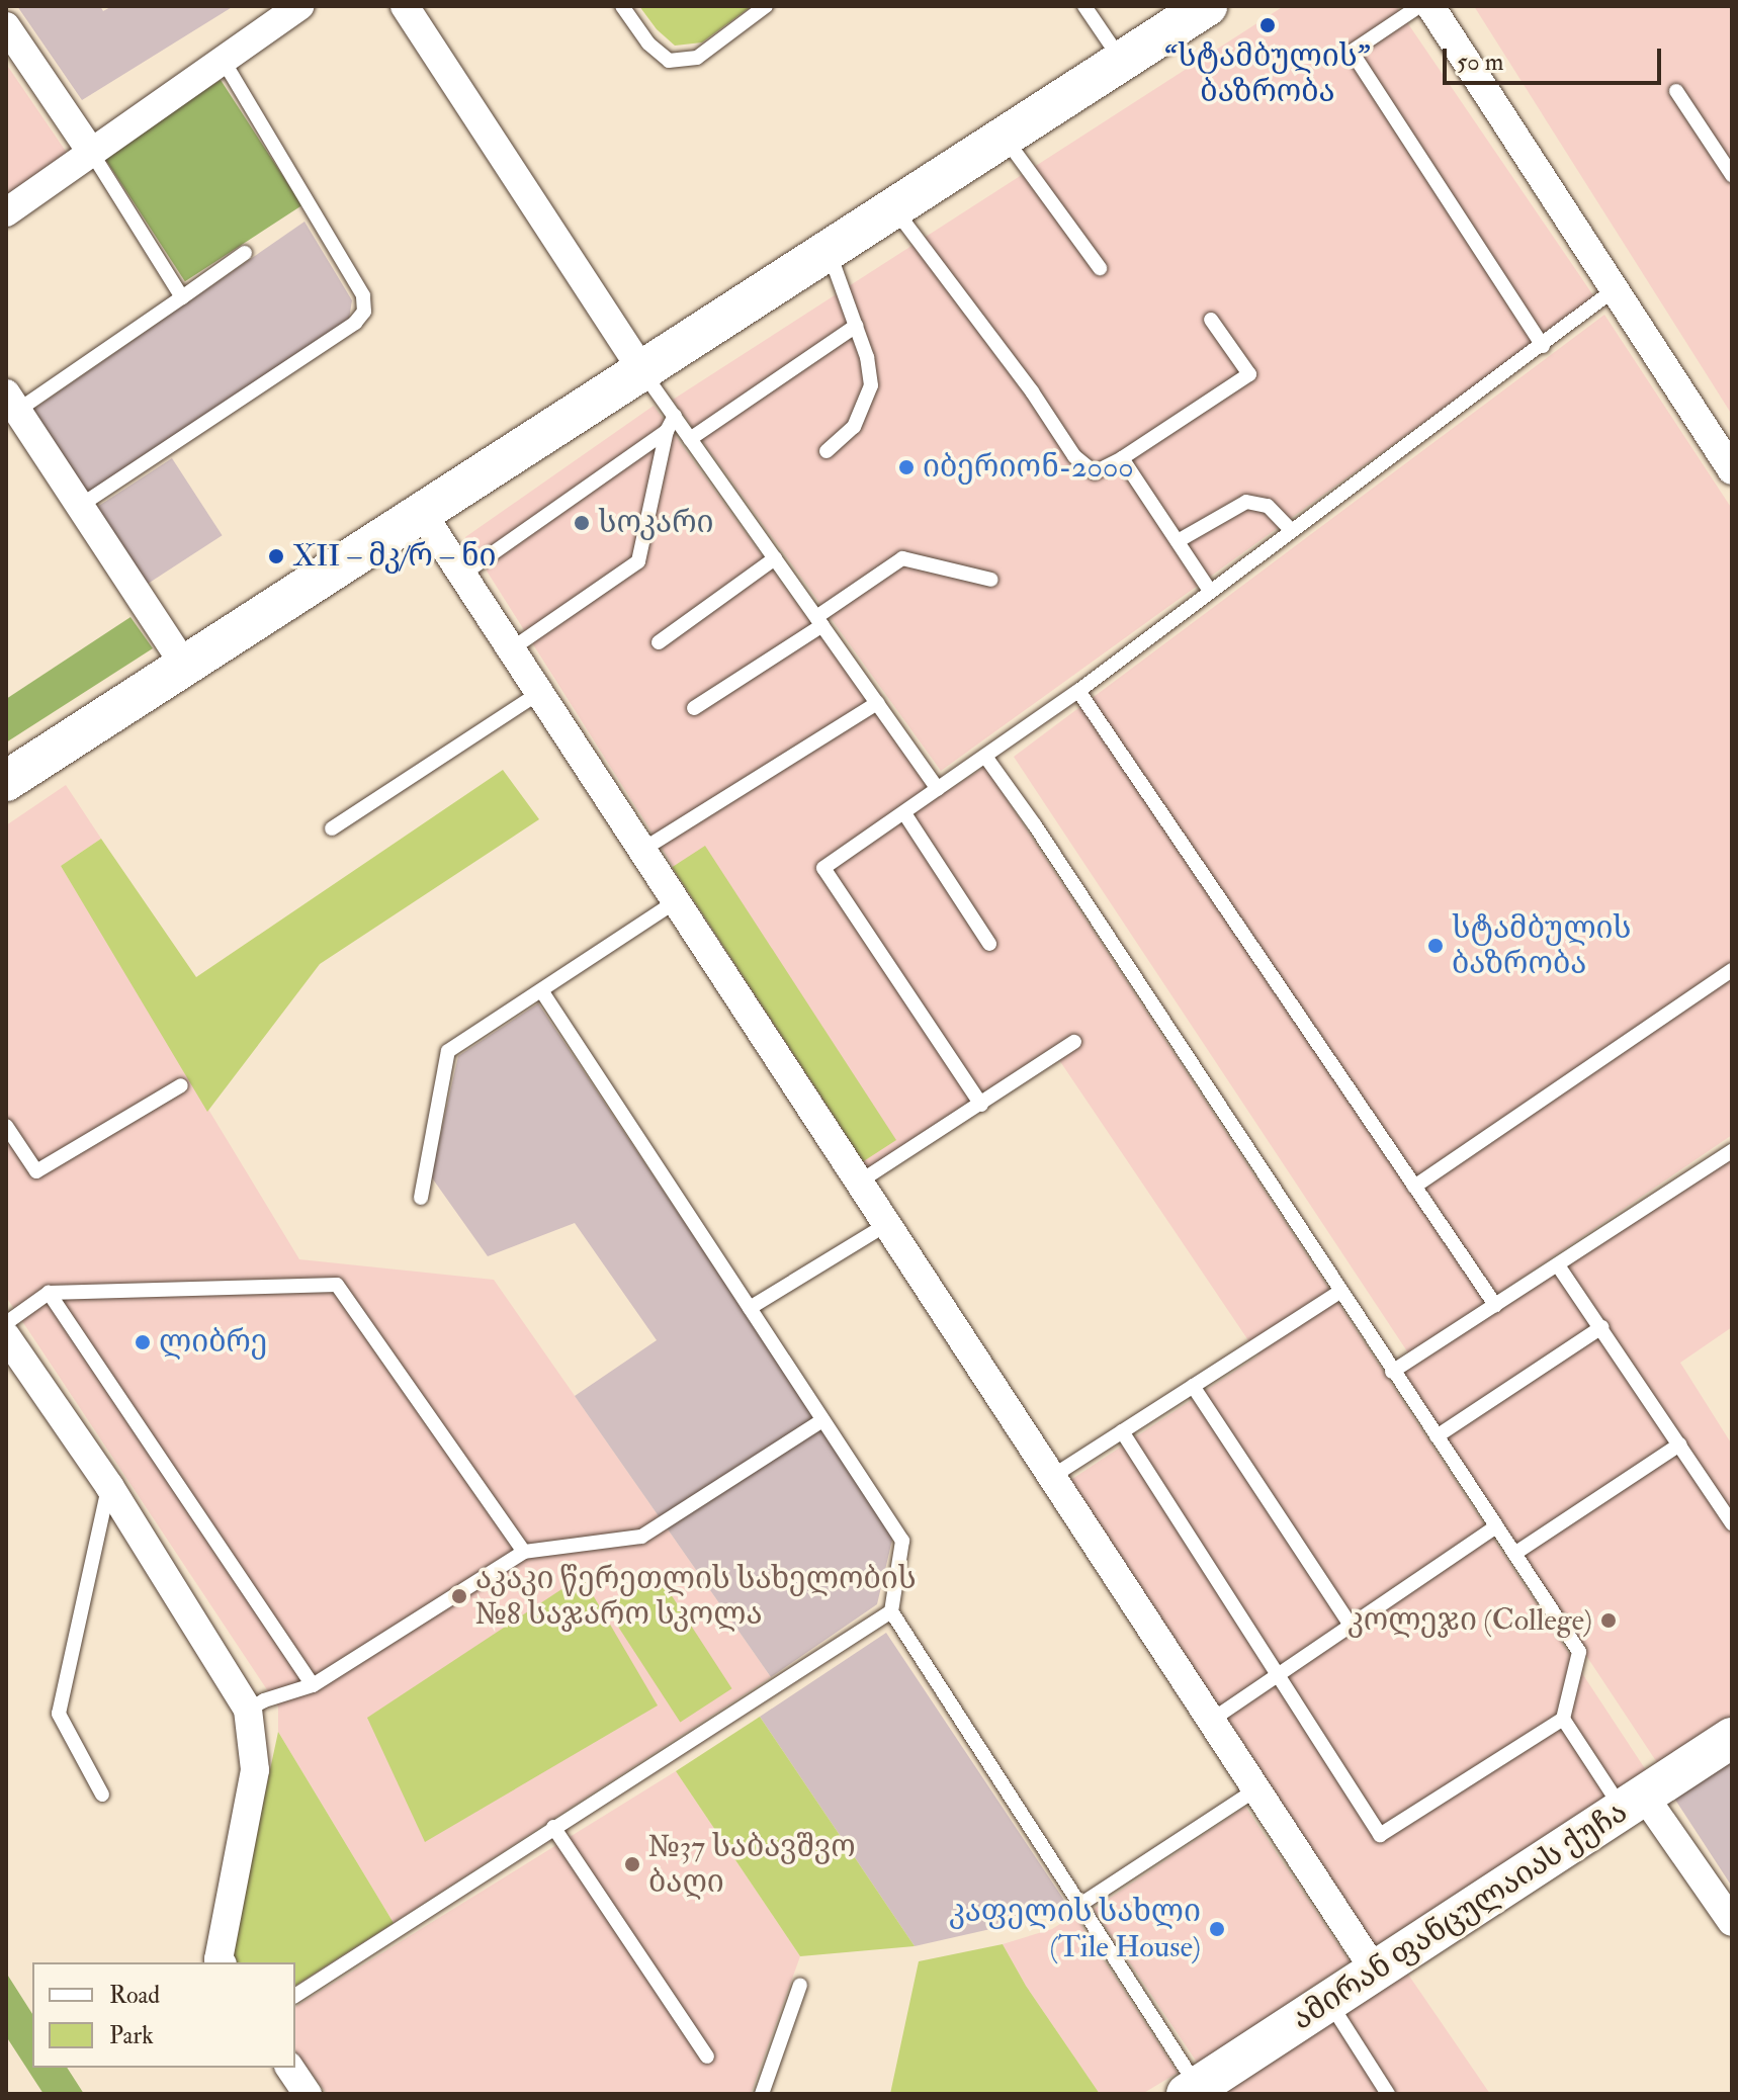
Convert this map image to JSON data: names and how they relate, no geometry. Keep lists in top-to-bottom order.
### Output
{
  "streets": {
    "street": ["ამირან ფანცულაიას ქუჩა"]
  },
  "places": [
    "“სტამბულის” ბაზრობა",
    "იბერიონ-2000",
    "სოკარი",
    "XII – მკ/რ – ნი",
    "სტამბულის ბაზრობა",
    "ლიბრე",
    "აკაკი წერეთლის სახელობის №8 საჯარო სკოლა",
    "კოლეჯი (College)",
    "№37 საბავშვო ბაღი",
    "კაფელის სახლი (Tile House)"
  ],
  "legend": ["Road", "Park"],
  "scale_bar": "50 m"
}
